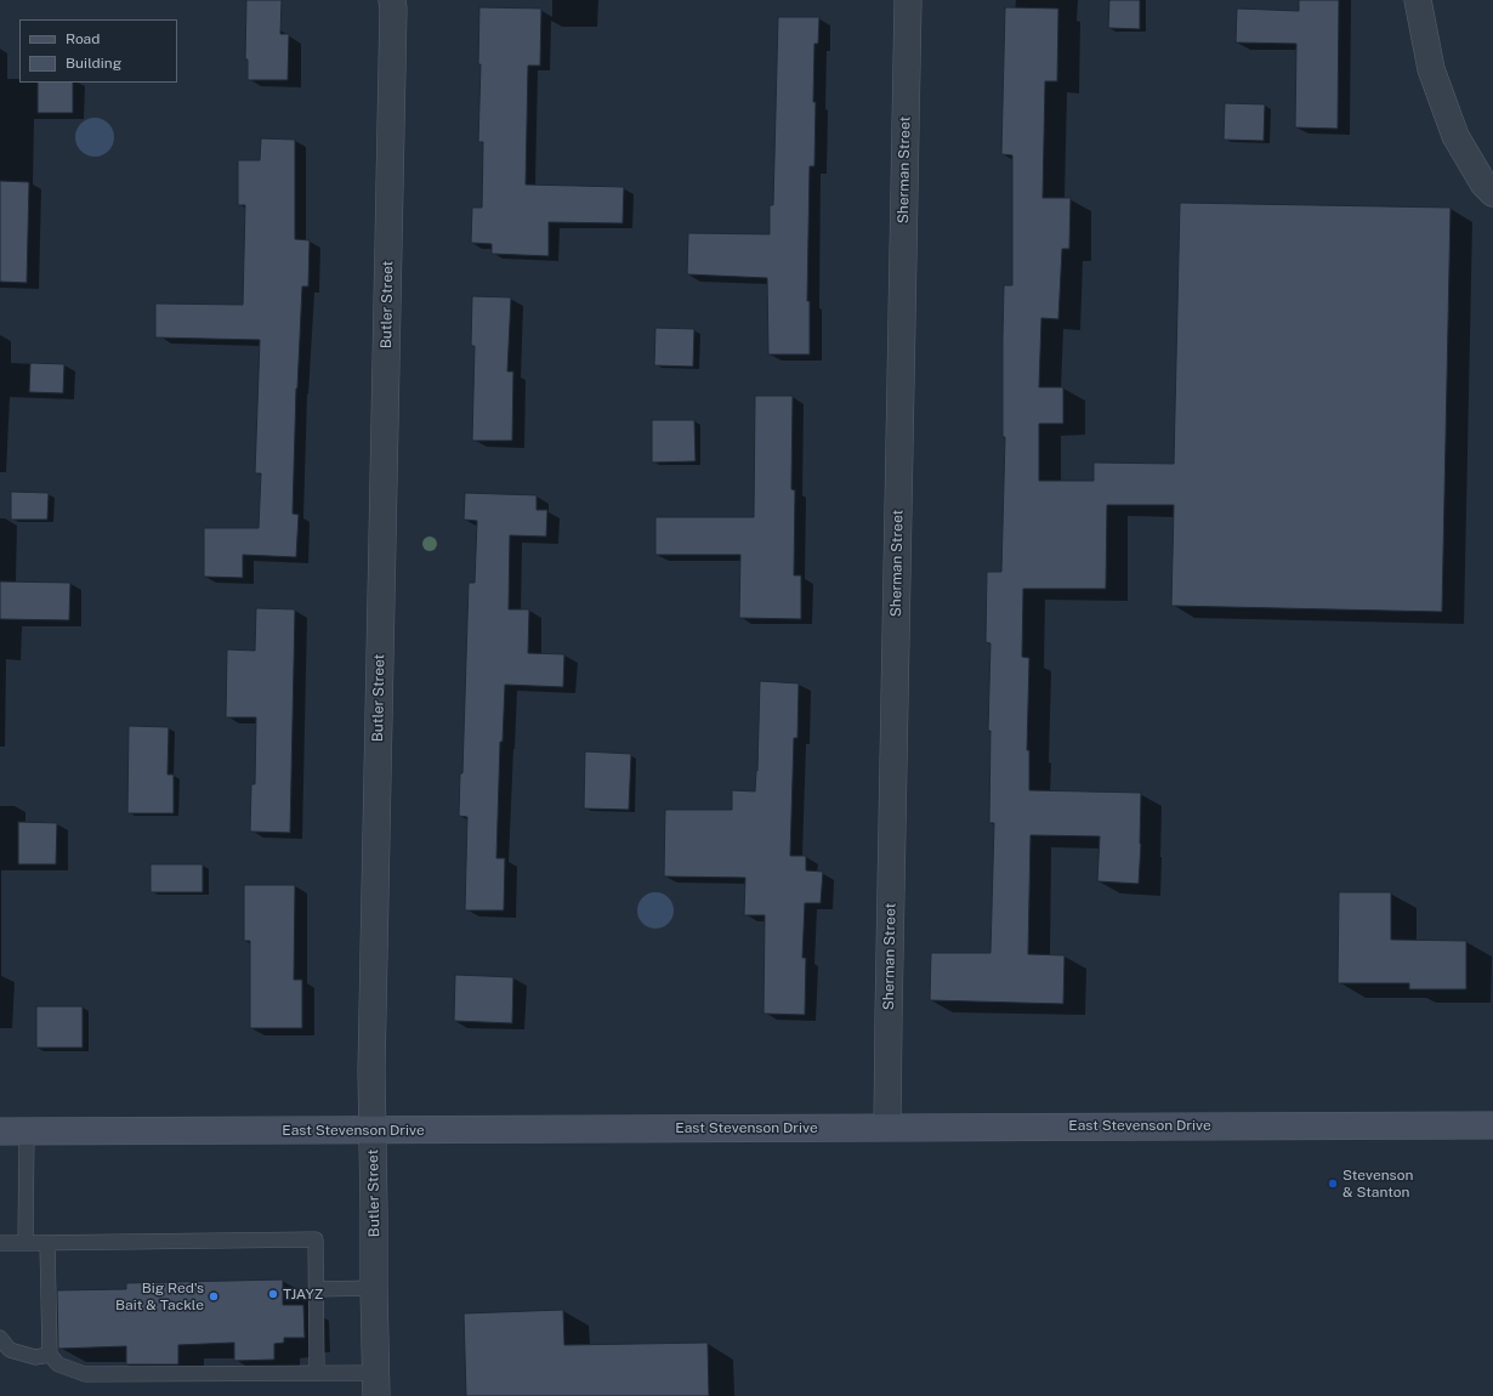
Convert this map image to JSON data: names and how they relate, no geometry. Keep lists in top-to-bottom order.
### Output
{
  "streets": {
    "main road": ["East Stevenson Drive"],
    "street": ["Sherman Street", "Butler Street"]
  },
  "crossings": [
    ["Sherman Street", "East Stevenson Drive"],
    ["Butler Street", "East Stevenson Drive"]
  ],
  "places": ["Stevenson & Stanton", "TJAYZ", "Big Red's Bait & Tackle"],
  "legend": ["Road", "Building"]
}
